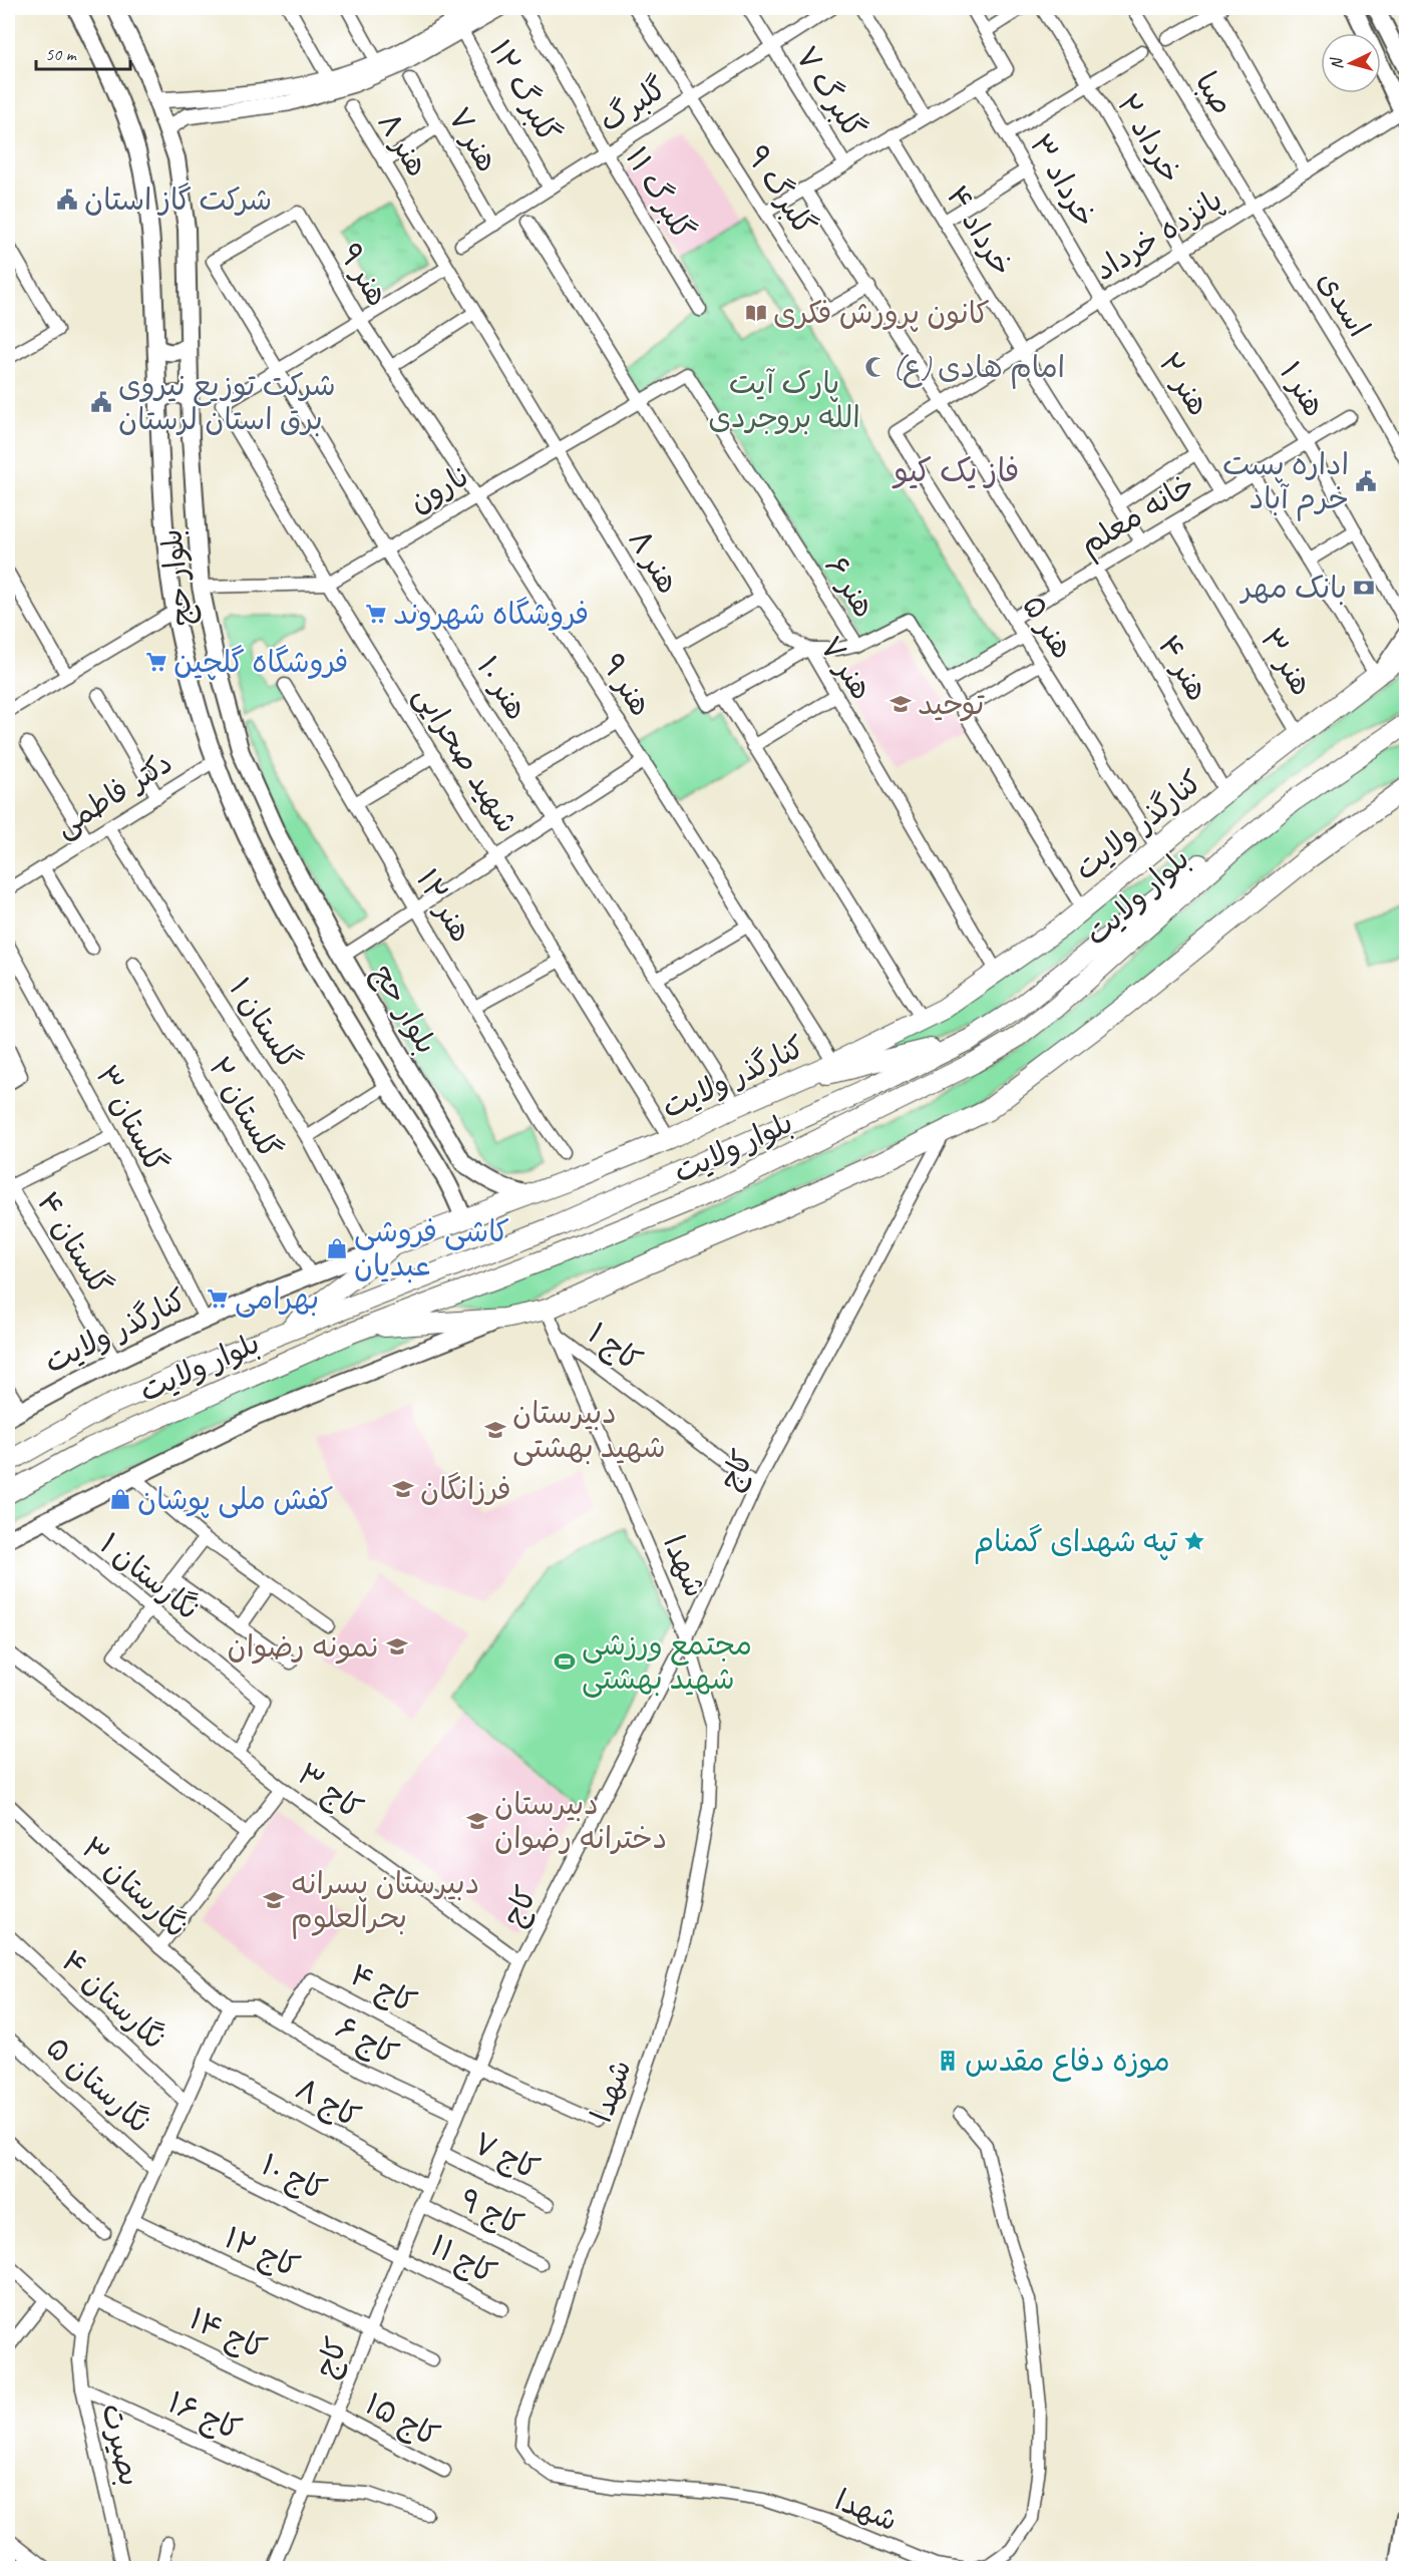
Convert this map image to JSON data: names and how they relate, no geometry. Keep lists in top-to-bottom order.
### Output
{
  "streets": {
    "main road": ["بلوار حج", "کنارگذر ولایت", "بلوار ولایت"],
    "street": [
      "گلبرگ ۱۲",
      "گلبرگ ۷",
      "صبا",
      "گلبرگ",
      "خرداد ۲",
      "هنر ۷",
      "هنر ۸",
      "خرداد ۳",
      "گلبرگ ۹",
      "گلبرگ ۱۱",
      "خرداد ۴",
      "پانزده خرداد",
      "هنر ۹",
      "اسدی",
      "هنر ۲",
      "هنر ۱",
      "نارون",
      "خانه معلم",
      "هنر ۶",
      "هنر ۵",
      "هنر ۳",
      "هنر ۴",
      "هنر ۱۰",
      "شهید صحرایی",
      "دکتر فاطمی",
      "هنر ۱۲",
      "گلستان ۱",
      "گلستان ۲",
      "گلستان ۳",
      "گلستان ۴",
      "کاج ۱",
      "کاج",
      "شهدا",
      "نگارستان ۱",
      "کاج ۳",
      "نگارستان ۳",
      "کاج ۴",
      "نگارستان ۴",
      "کاج ۶",
      "نگارستان ۵",
      "کاج ۸",
      "کاج ۷",
      "کاج ۱۰",
      "کاج ۹",
      "کاج ۱۲",
      "کاج ۱۱",
      "کاج ۱۴",
      "کاج ۱۶",
      "کاج ۱۵",
      "بصیرت"
    ]
  },
  "crossings": [
    ["گلبرگ ۱۲", "گلبرگ"],
    ["گلبرگ ۷", "گلبرگ"],
    ["صبا", "پانزده خرداد"],
    ["صبا", "اسدی"],
    ["گلبرگ", "هنر ۷"],
    ["گلبرگ", "گلبرگ ۹"],
    ["گلبرگ", "گلبرگ ۱۱"],
    ["خرداد ۲", "پانزده خرداد"],
    ["خرداد ۲", "هنر ۱"],
    ["هنر ۷", "نارون"],
    ["هنر ۷", "کنارگذر ولایت"],
    ["هنر ۸", "نارون"],
    ["خرداد ۳", "پانزده خرداد"],
    ["خرداد ۳", "هنر ۲"],
    ["خرداد ۴", "پانزده خرداد"],
    ["خرداد ۴", "خانه معلم"],
    ["پانزده خرداد", "اسدی"],
    ["پانزده خرداد", "هنر ۲"],
    ["پانزده خرداد", "هنر ۱"],
    ["پانزده خرداد", "هنر ۵"],
    ["هنر ۹", "نارون"],
    ["هنر ۹", "هنر ۱۰"],
    ["هنر ۹", "کنارگذر ولایت"],
    ["هنر ۲", "خانه معلم"],
    ["هنر ۱", "خانه معلم"],
    ["نارون", "بلوار حج"],
    ["نارون", "هنر ۶"],
    ["نارون", "هنر ۱۰"],
    ["نارون", "شهید صحرایی"],
    ["خانه معلم", "هنر ۵"],
    ["خانه معلم", "هنر ۳"],
    ["خانه معلم", "هنر ۴"],
    ["بلوار حج", "دکتر فاطمی"],
    ["بلوار حج", "کنارگذر ولایت"],
    ["هنر ۶", "کنارگذر ولایت"],
    ["هنر ۵", "کنارگذر ولایت"],
    ["هنر ۳", "کنارگذر ولایت"],
    ["هنر ۴", "کنارگذر ولایت"],
    ["هنر ۱۰", "شهید صحرایی"],
    ["هنر ۱۰", "کنارگذر ولایت"],
    ["شهید صحرایی", "کنارگذر ولایت"],
    ["دکتر فاطمی", "گلستان ۱"],
    ["کنارگذر ولایت", "گلستان ۱"],
    ["کنارگذر ولایت", "گلستان ۲"],
    ["کنارگذر ولایت", "گلستان ۳"],
    ["کنارگذر ولایت", "گلستان ۴"],
    ["کاج ۱", "کاج"],
    ["کاج ۱", "شهدا"],
    ["کاج", "شهدا"],
    ["کاج", "کاج ۳"],
    ["کاج", "کاج ۴"],
    ["کاج", "کاج ۶"],
    ["کاج", "کاج ۸"],
    ["کاج", "کاج ۷"],
    ["کاج", "کاج ۱۰"],
    ["کاج", "کاج ۹"],
    ["کاج", "کاج ۱۲"],
    ["کاج", "کاج ۱۱"],
    ["کاج", "کاج ۱۴"],
    ["کاج", "کاج ۱۶"],
    ["کاج", "کاج ۱۵"],
    ["نگارستان ۱", "کاج ۳"],
    ["نگارستان ۳", "کاج ۶"],
    ["نگارستان ۳", "بصیرت"],
    ["کاج ۴", "کاج ۶"],
    ["نگارستان ۴", "بصیرت"],
    ["کاج ۶", "بصیرت"],
    ["نگارستان ۵", "بصیرت"],
    ["کاج ۸", "بصیرت"],
    ["کاج ۱۰", "کاج ۱۱"],
    ["کاج ۱۰", "بصیرت"],
    ["کاج ۱۲", "بصیرت"],
    ["کاج ۱۴", "کاج ۱۵"],
    ["کاج ۱۴", "بصیرت"],
    ["کاج ۱۶", "بصیرت"]
  ],
  "districts": ["فاز یک کیو"],
  "parks": ["پارک آیت الله بروجردی"],
  "places": {
    "public building": ["شرکت گاز استان", "شرکت توزیع نیروی برق استان لرستان", "اداره پست خرم آباد"],
    "library": ["کانون پرورش فکری"],
    "mosque": ["امام هادی (ع)"],
    "bank": ["بانک مهر"],
    "supermarket": ["فروشگاه شهروند", "فروشگاه گلچین", "بهرامی"],
    "school or university": [
      "توحید",
      "دبیرستان شهید بهشتی",
      "فرزانگان",
      "نمونه رضوان",
      "دبیرستان دخترانه رضوان",
      "دبیرستان پسرانه بحرالعلوم"
    ],
    "shop": ["کاشی فروشی عبدیان", "کفش ملی پوشان"],
    "place": ["تپه شهدای گمنام"],
    "sports": ["مجتمع ورزشی شهید بهشتی"],
    "building": ["موزه دفاع مقدس"]
  },
  "scale_bar": "50 m",
  "north": "left"
}
